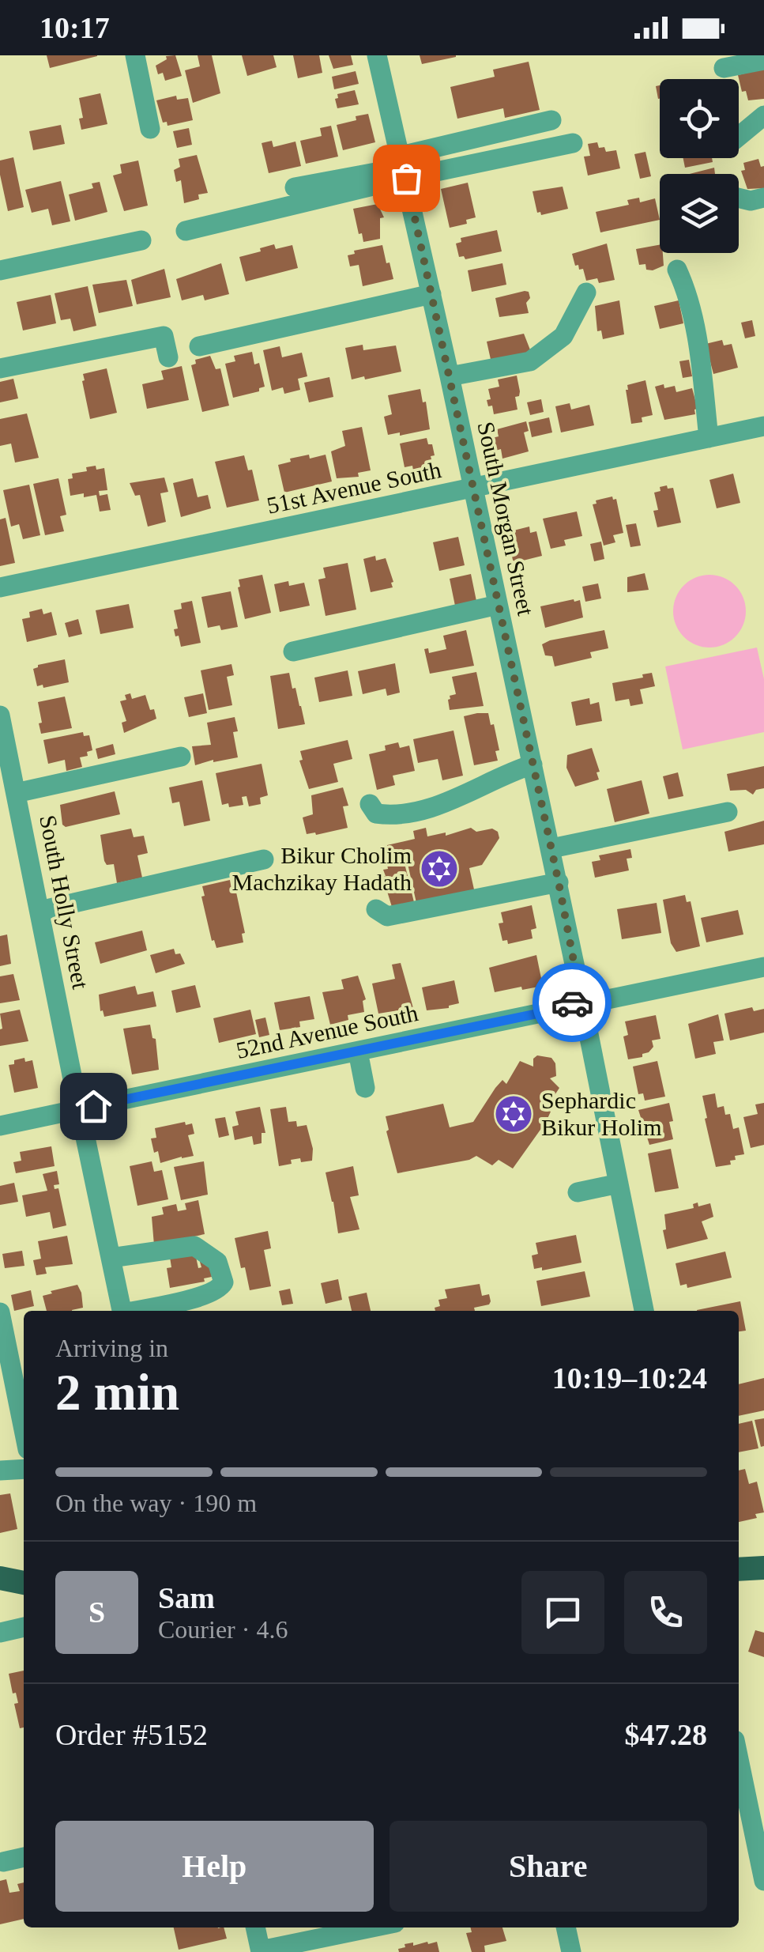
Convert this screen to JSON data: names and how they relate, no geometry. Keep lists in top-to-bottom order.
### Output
{
  "streets": {
    "street": [
      "51st Avenue South",
      "South Morgan Street",
      "South Holly Street",
      "52nd Avenue South"
    ]
  },
  "crossings": [
    ["51st Avenue South", "South Morgan Street"],
    ["South Morgan Street", "52nd Avenue South"],
    ["South Holly Street", "52nd Avenue South"]
  ],
  "places": {
    "synagogue": ["Bikur Cholim Machzikay Hadath", "Sephardic Bikur Holim"]
  },
  "page": {
    "status": "10:17",
    "heading": ["2 min", "Arriving in", "10:19–10:24"],
    "panel": [
      "Sam",
      "Courier · 4.6",
      "Order #5152",
      "$47.28"
    ],
    "bar": "On the way · 190 m",
    "round": "S",
    "buttons": ["Help", "Share"]
  }
}
